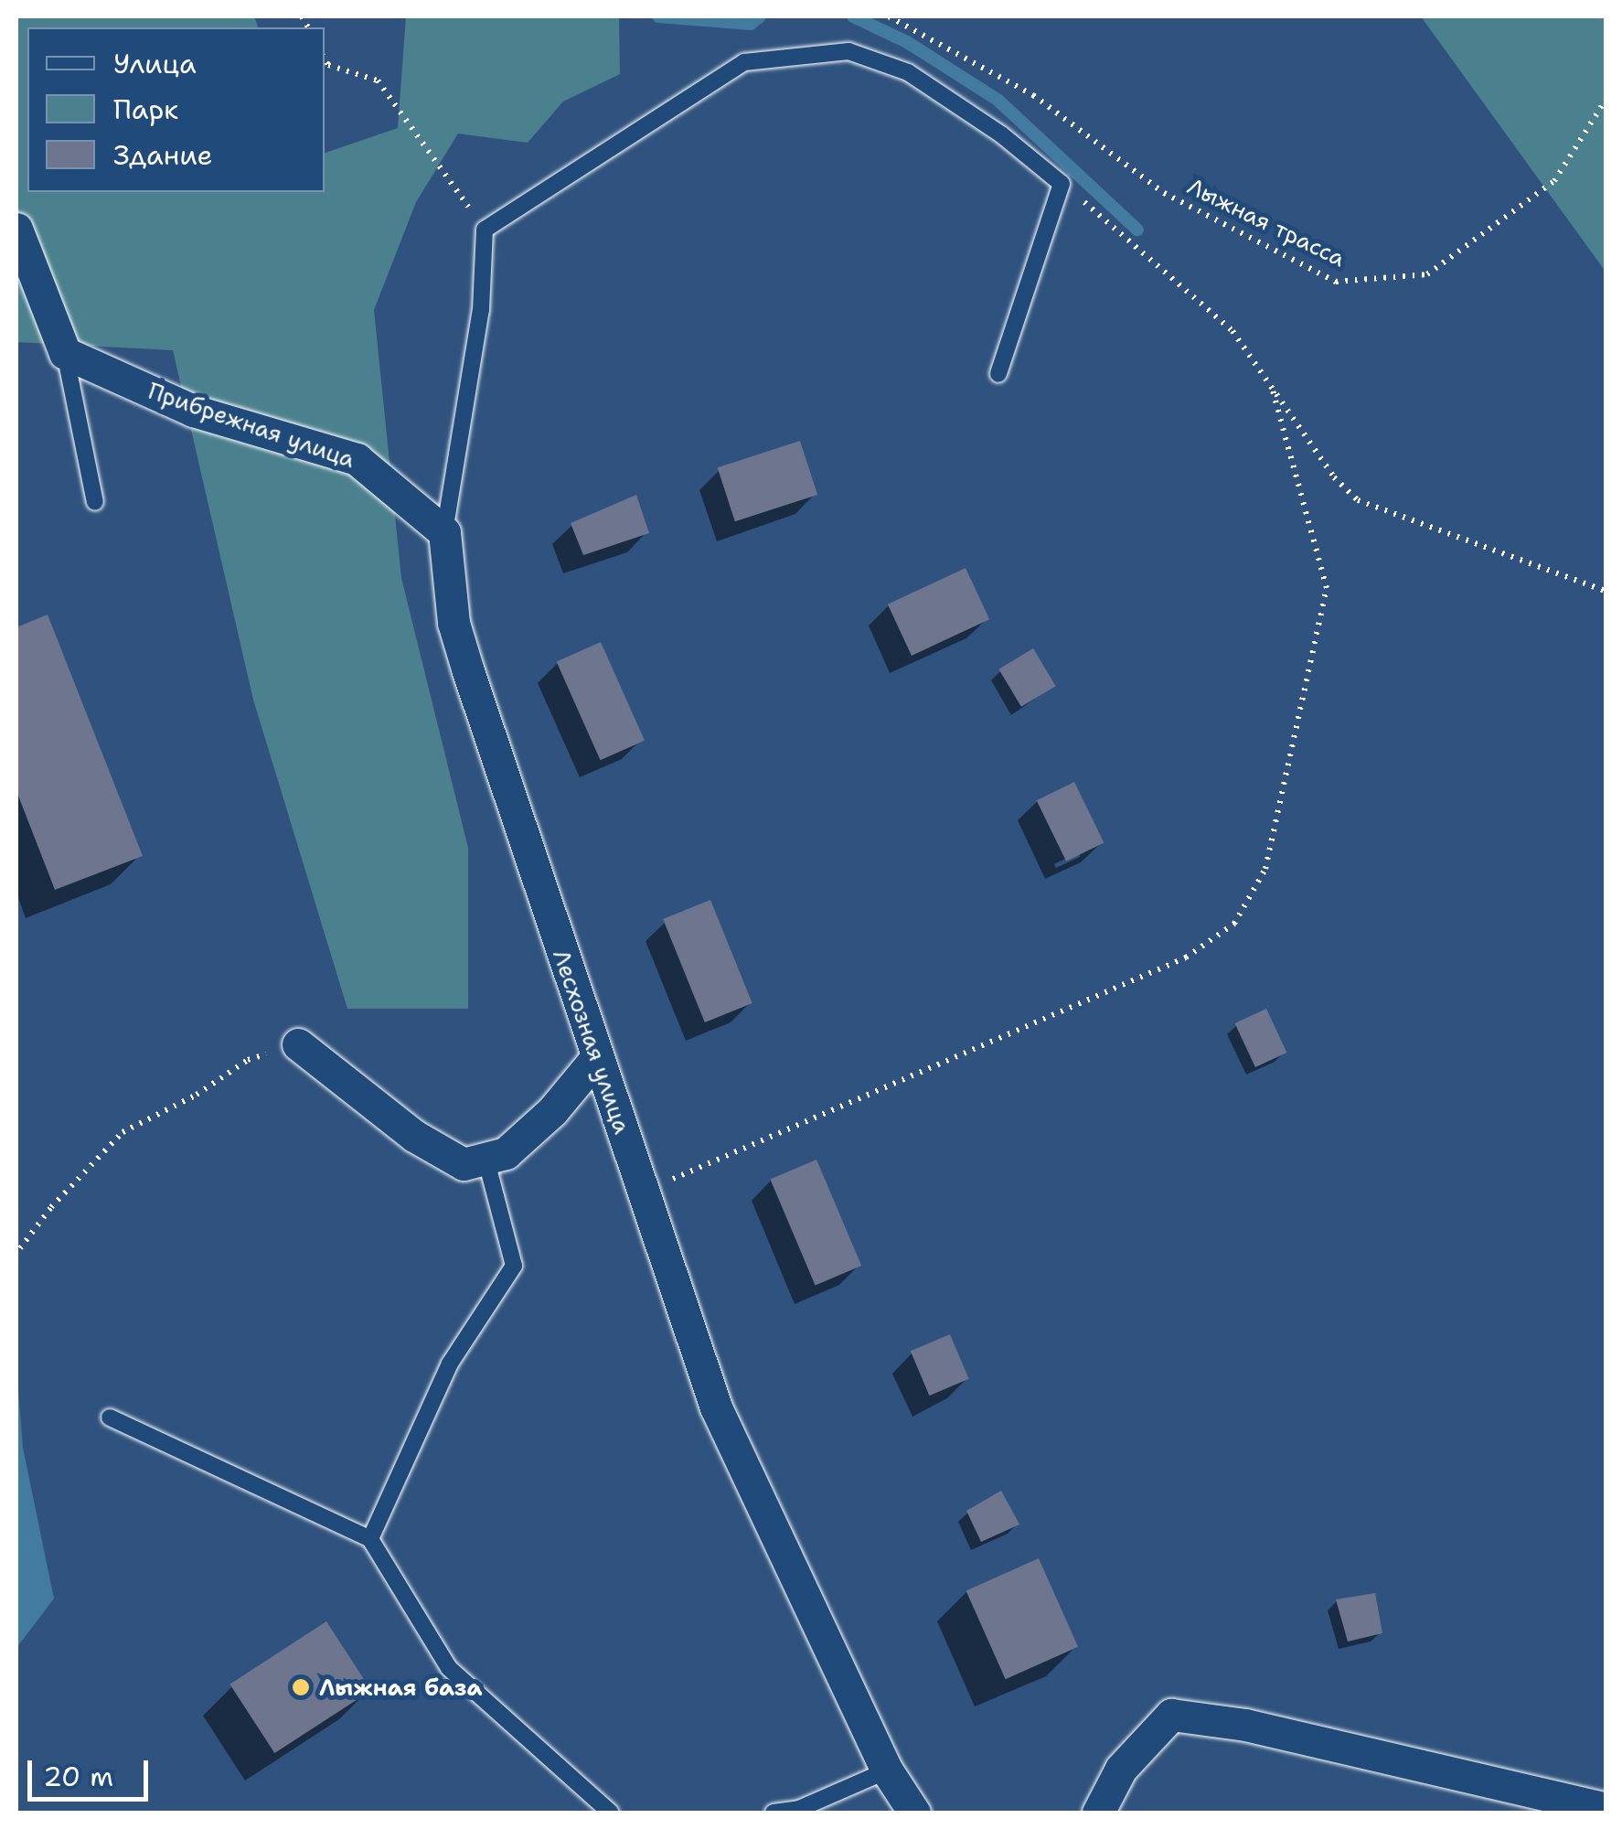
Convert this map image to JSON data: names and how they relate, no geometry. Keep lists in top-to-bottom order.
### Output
{
  "streets": {
    "street": ["Прибрежная улица", "Лесхозная улица"],
    "path": ["Лыжная трасса"]
  },
  "crossings": [
    ["Прибрежная улица", "Лесхозная улица"]
  ],
  "places": ["Лыжная база"],
  "legend": ["Улица", "Парк", "Здание"],
  "scale_bar": "20 m"
}
